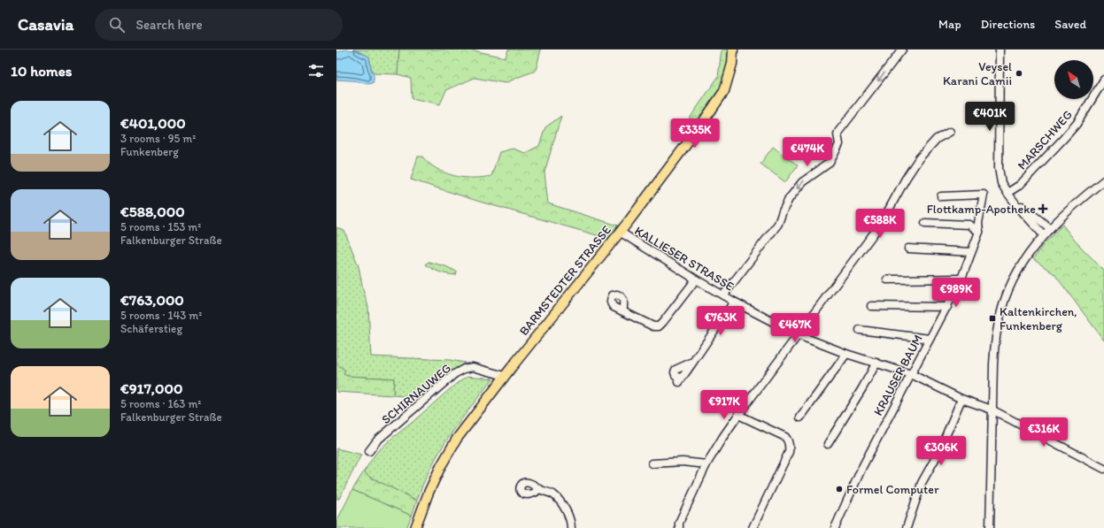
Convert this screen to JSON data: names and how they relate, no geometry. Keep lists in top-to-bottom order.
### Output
{
  "streets": {
    "main road": ["BARMSTEDTER STRASSE"],
    "street": [
      "MARSCHWEG",
      "KALLIESER STRASSE",
      "KRAUSER BAUM",
      "SCHIRNAUWEG"
    ]
  },
  "crossings": [
    ["KALLIESER STRASSE", "BARMSTEDTER STRASSE"],
    ["KALLIESER STRASSE", "KRAUSER BAUM"],
    ["BARMSTEDTER STRASSE", "SCHIRNAUWEG"]
  ],
  "places": {
    "other": ["Veysel Karani Camii", "Formel Computer"],
    "health": ["Flottkamp-Apotheke"],
    "transit": ["Kaltenkirchen, Funkenberg"]
  },
  "north": "top left",
  "page": {
    "header": "Casavia",
    "search": "Search here",
    "nav": ["Map", "Directions", "Saved"],
    "heading": "10 homes",
    "list": [
      {
        "name": "€401,000",
        "note": "3 rooms · 95 m² · Funkenberg"
      },
      {
        "name": "€588,000",
        "note": "5 rooms · 153 m² · Falkenburger Straße"
      },
      {
        "name": "€763,000",
        "note": "5 rooms · 143 m² · Schäferstieg"
      },
      {
        "name": "€917,000",
        "note": "5 rooms · 163 m² · Falkenburger Straße"
      }
    ],
    "price": [
      "€401K",
      "€335K",
      "€474K",
      "€588K",
      "€989K",
      "€763K",
      "€467K",
      "€917K",
      "€316K",
      "€306K"
    ]
  }
}
